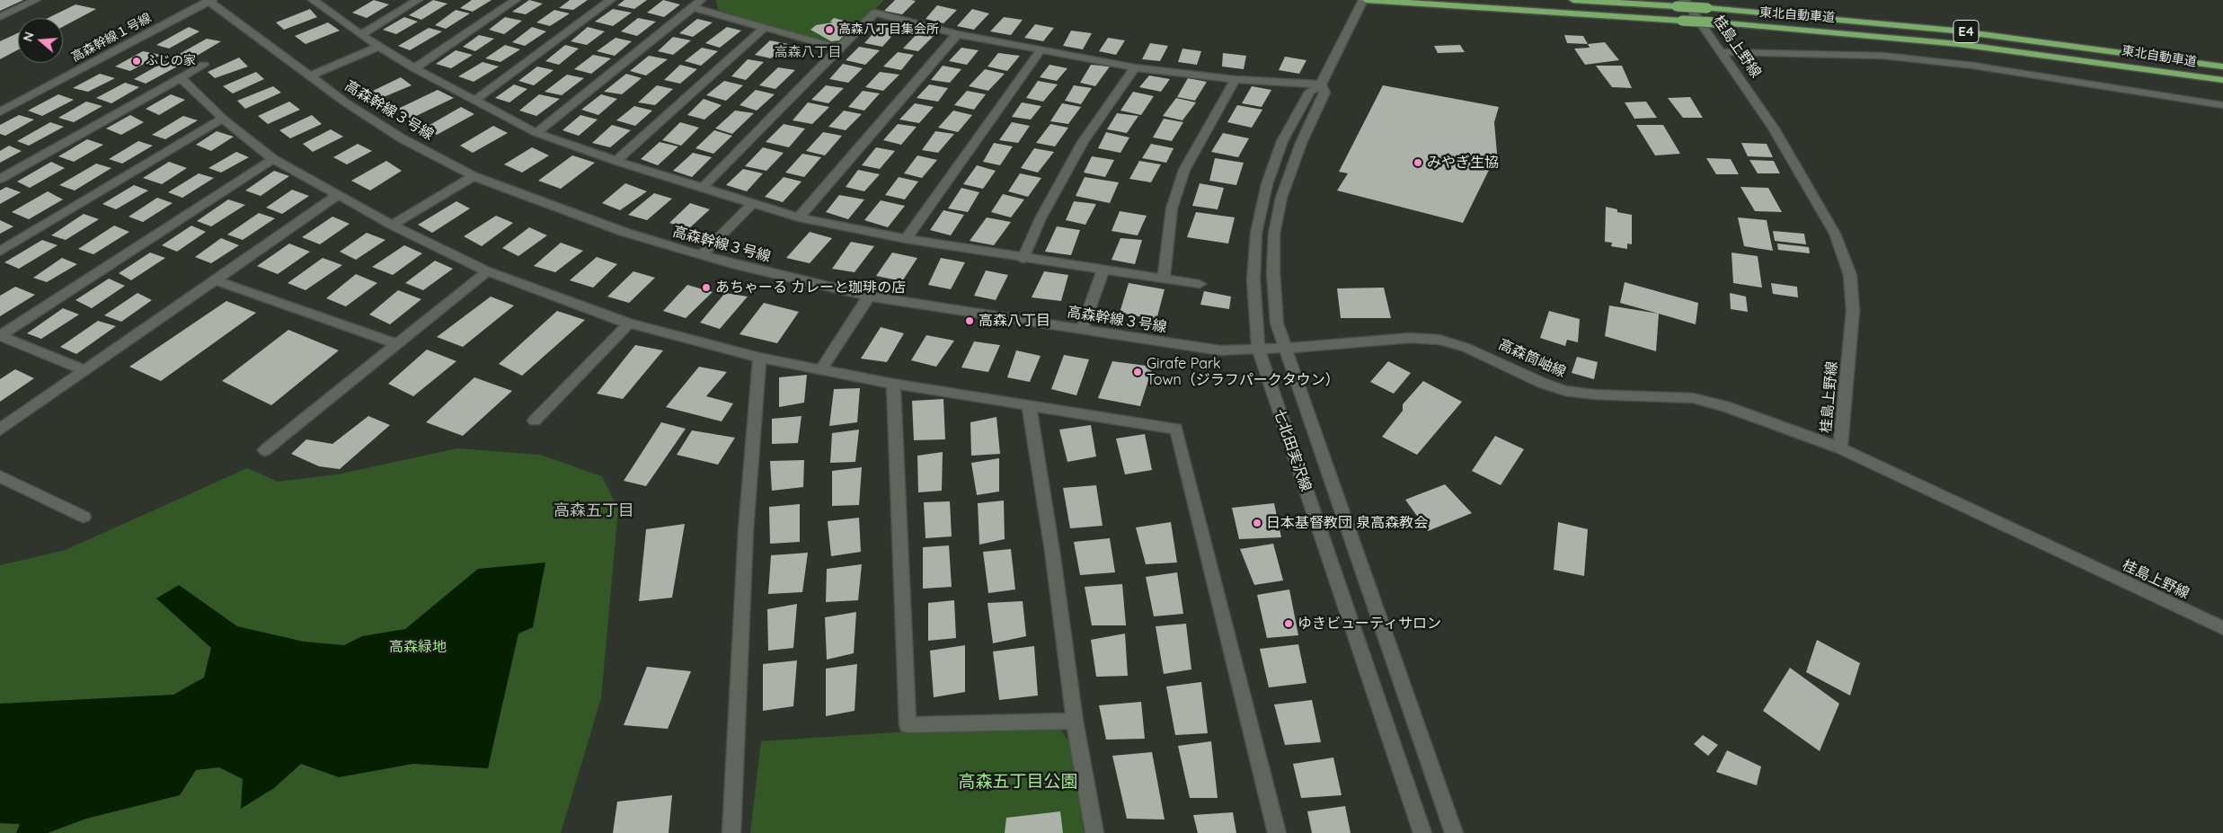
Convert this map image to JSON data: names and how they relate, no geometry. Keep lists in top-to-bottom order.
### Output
{
  "streets": {
    "highway": ["東北自動車道", "E4"],
    "street": [
      "高森幹線１号線",
      "桂島上野線",
      "高森幹線３号線",
      "高森筒岫線",
      "七北田実沢線"
    ]
  },
  "crossings": [
    ["東北自動車道", "桂島上野線"],
    ["高森幹線１号線", "高森幹線３号線"],
    ["桂島上野線", "高森筒岫線"],
    ["高森幹線３号線", "高森筒岫線"],
    ["高森幹線３号線", "七北田実沢線"]
  ],
  "districts": ["高森八丁目", "高森五丁目"],
  "parks": ["高森緑地", "高森五丁目公園"],
  "places": [
    "高森八丁目集会所",
    "ふじの家",
    "みやぎ生協",
    "あちゃーる カレーと珈琲の店",
    "高森八丁目",
    "Girafe Park Town（ジラフパークタウン）",
    "日本基督教団 泉高森教会",
    "ゆきビューティサロン"
  ],
  "north": "left"
}
